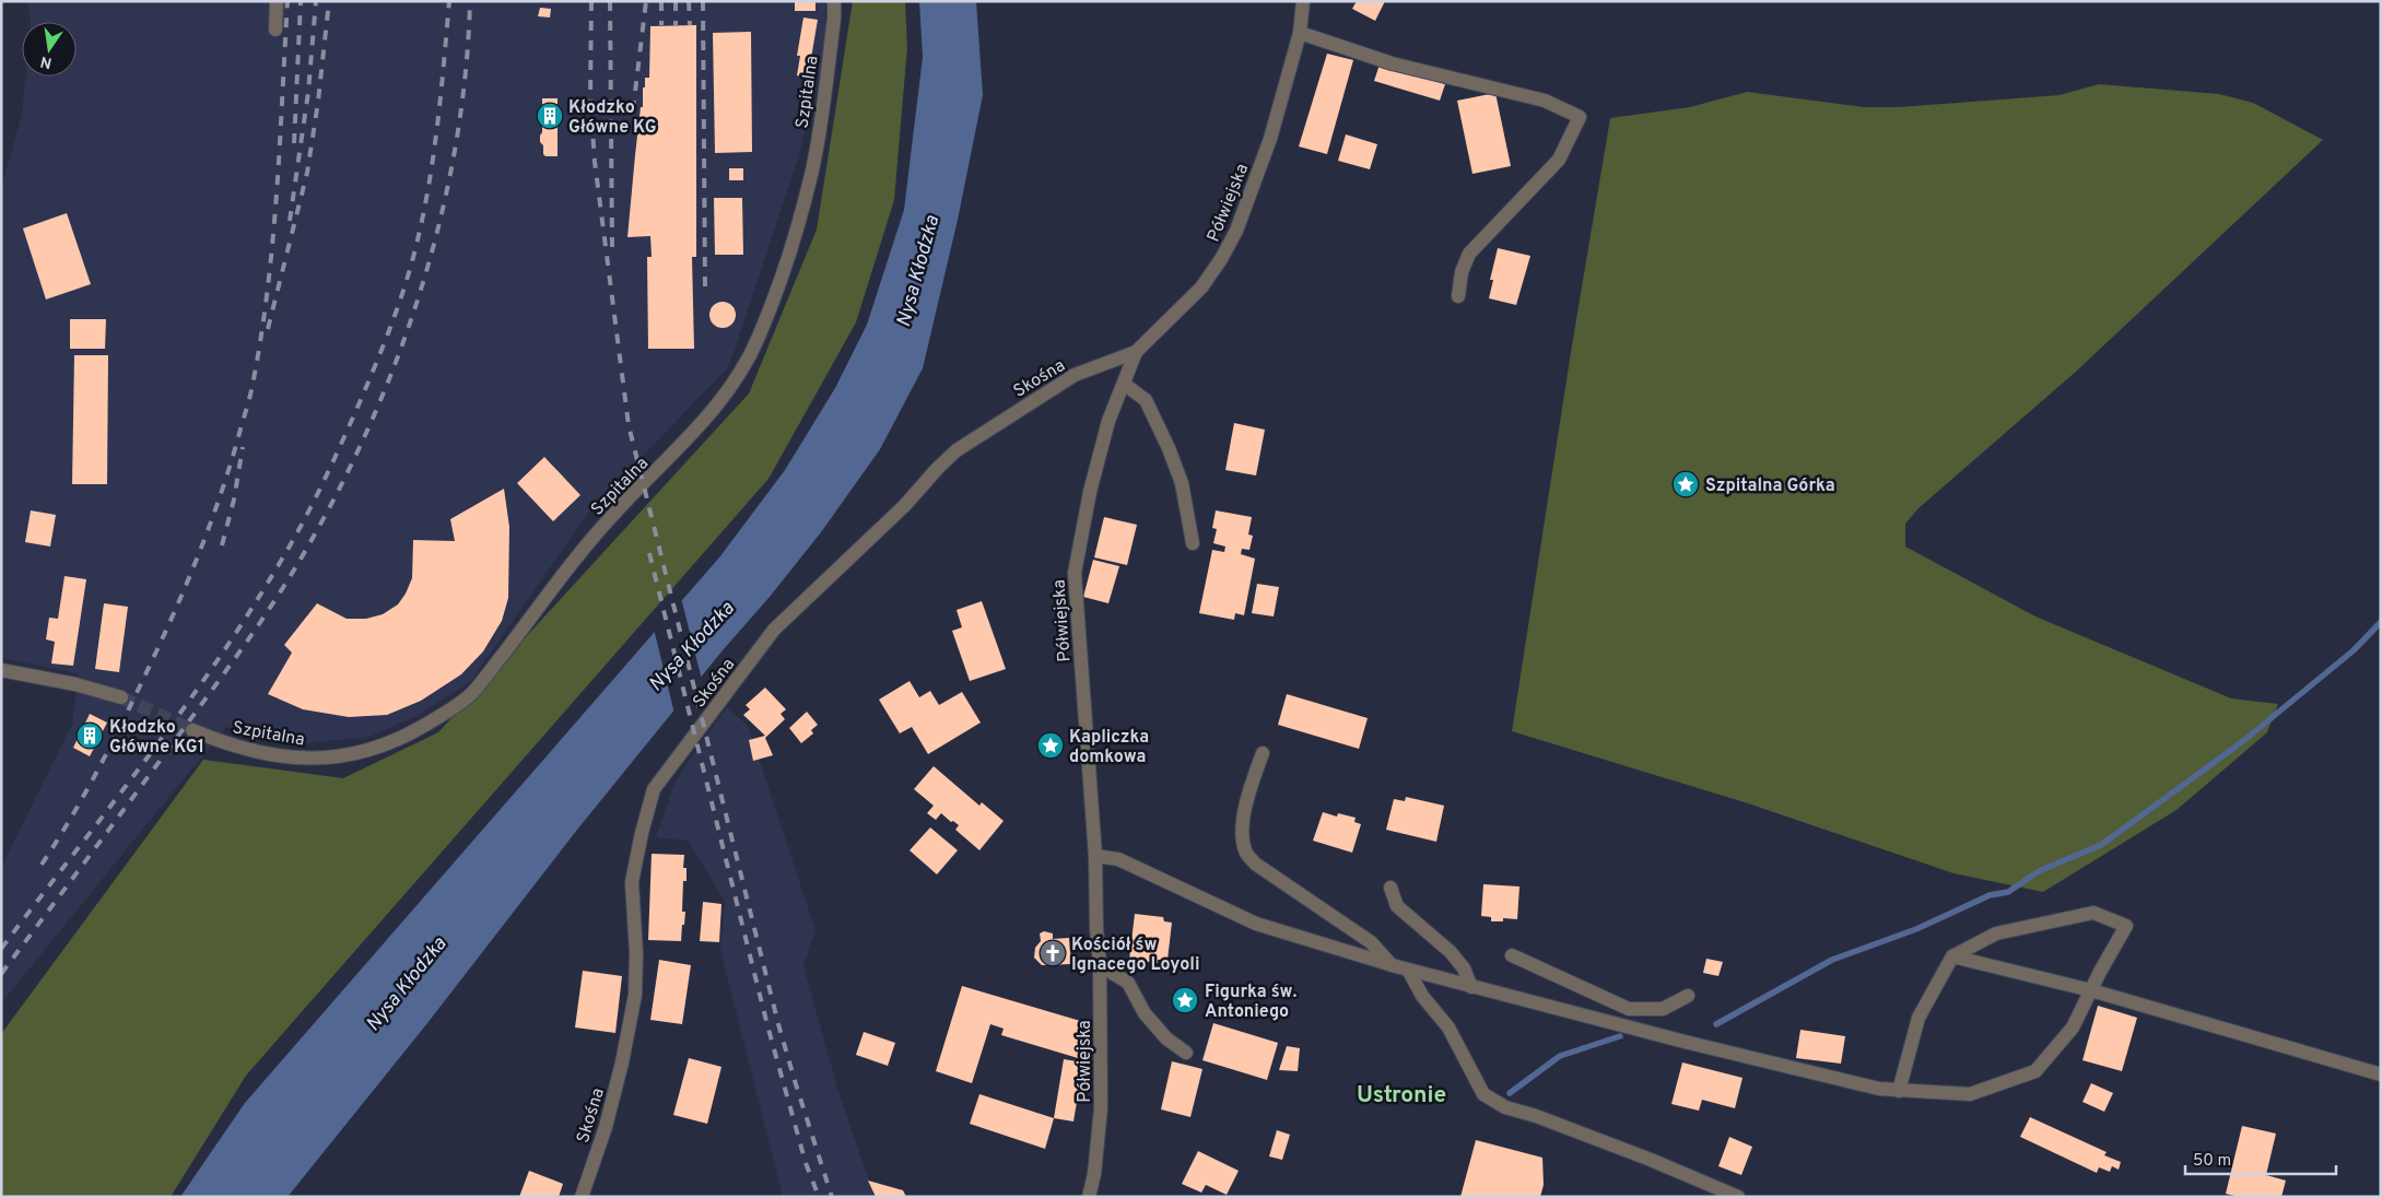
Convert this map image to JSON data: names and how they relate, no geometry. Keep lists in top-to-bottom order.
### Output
{
  "streets": {
    "street": ["Szpitalna", "Półwiejska", "Skośna"]
  },
  "crossings": [
    ["Półwiejska", "Skośna"]
  ],
  "districts": ["Ustronie"],
  "water": ["Nysa Kłodzka"],
  "places": {
    "building": ["Kłodzko Główne KG", "Kłodzko Główne KG1"],
    "place": ["Szpitalna Górka", "Kapliczka domkowa", "Figurka św. Antoniego"],
    "church": ["Kościół św Ignacego Loyoli"]
  },
  "scale_bar": "50 m",
  "north": "bottom"
}
